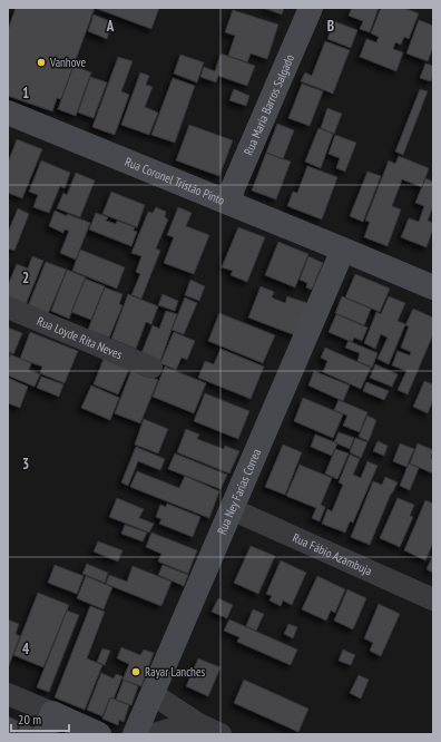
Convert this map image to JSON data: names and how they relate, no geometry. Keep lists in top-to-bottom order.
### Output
{
  "streets": {
    "street": [
      "Rua Maria Barros Salgado",
      "Rua Coronel Tristão Pinto",
      "Rua Loyde Rita Neves",
      "Rua Ney Farias Correa",
      "Rua Fábio Azambuja"
    ]
  },
  "crossings": [
    ["Rua Maria Barros Salgado", "Rua Coronel Tristão Pinto"],
    ["Rua Coronel Tristão Pinto", "Rua Ney Farias Correa"],
    ["Rua Ney Farias Correa", "Rua Fábio Azambuja"]
  ],
  "places": ["Vanhove", "Rayar Lanches"],
  "scale_bar": "20 m",
  "grid": {
    "columns": ["A", "B"],
    "rows": [
      "1",
      "2",
      "3",
      "4"
    ]
  }
}
